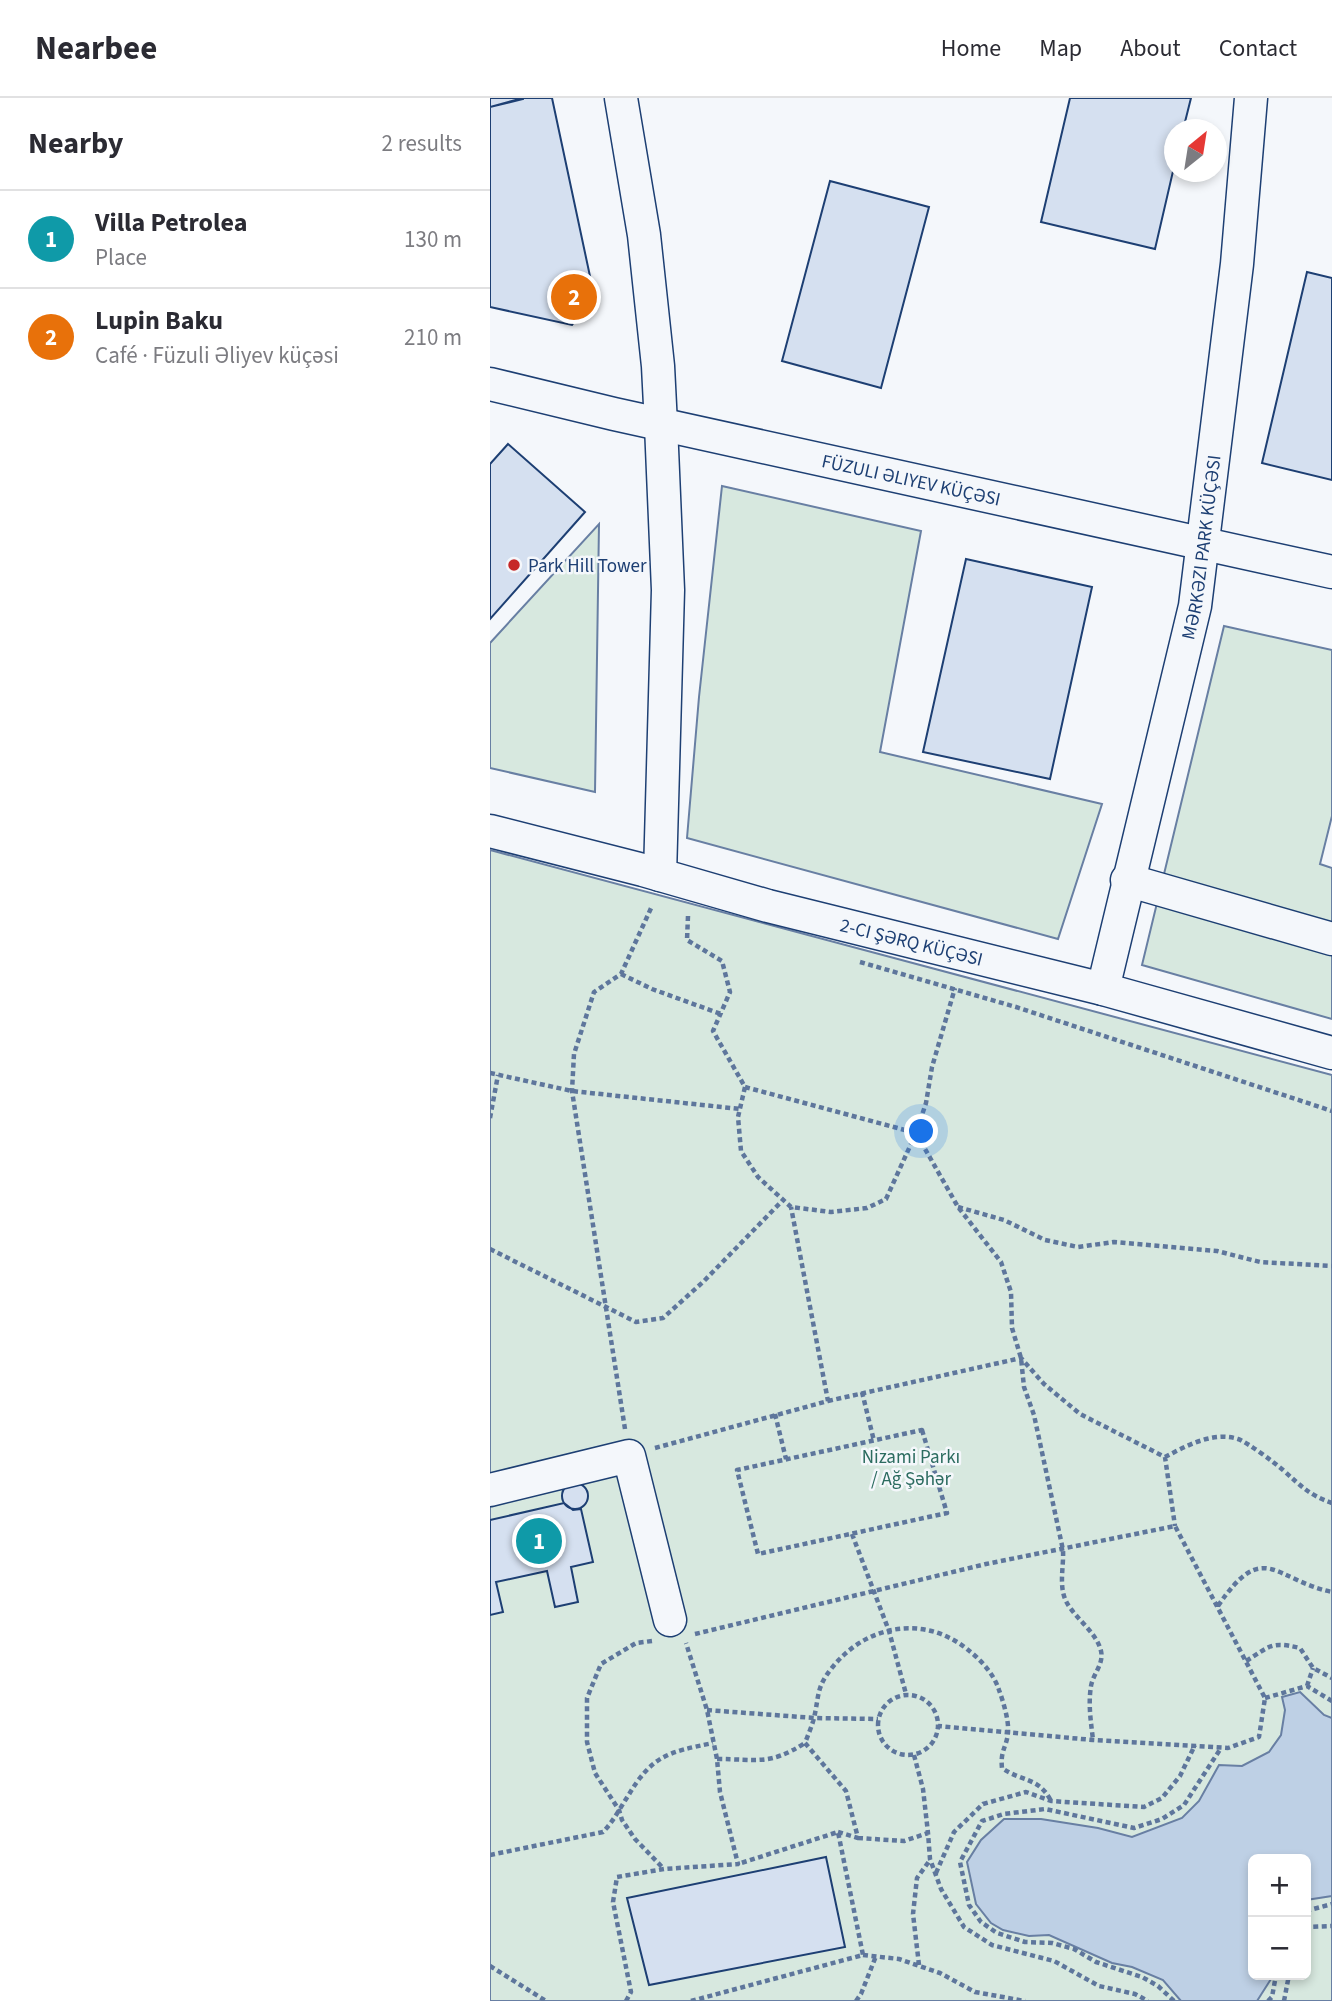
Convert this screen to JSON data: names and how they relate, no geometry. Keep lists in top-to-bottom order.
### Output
{
  "streets": {
    "street": ["FÜZULI ƏLIYEV KÜÇƏSI", "MƏRKƏZI PARK KÜÇƏSI", "2-CI ŞƏRQ KÜÇƏSI"]
  },
  "crossings": [
    ["FÜZULI ƏLIYEV KÜÇƏSI", "MƏRKƏZI PARK KÜÇƏSI"],
    ["MƏRKƏZI PARK KÜÇƏSI", "2-CI ŞƏRQ KÜÇƏSI"]
  ],
  "parks": ["Nizami Parkı / Ağ Şəhər"],
  "places": ["Park Hill Tower"],
  "north": "top right",
  "page": {
    "header": "Nearbee",
    "nav": [
      "Home",
      "Map",
      "About",
      "Contact"
    ],
    "heading": ["Nearby", "2 results"],
    "list": [
      {
        "mark": "1",
        "name": "Villa Petrolea",
        "note": "Place",
        "value": "130 m"
      },
      {
        "mark": "2",
        "name": "Lupin Baku",
        "note": "Café · Füzuli Əliyev küçəsi",
        "value": "210 m"
      }
    ],
    "pins": ["2", "1"],
    "map_buttons": ["+", "−"]
  }
}
